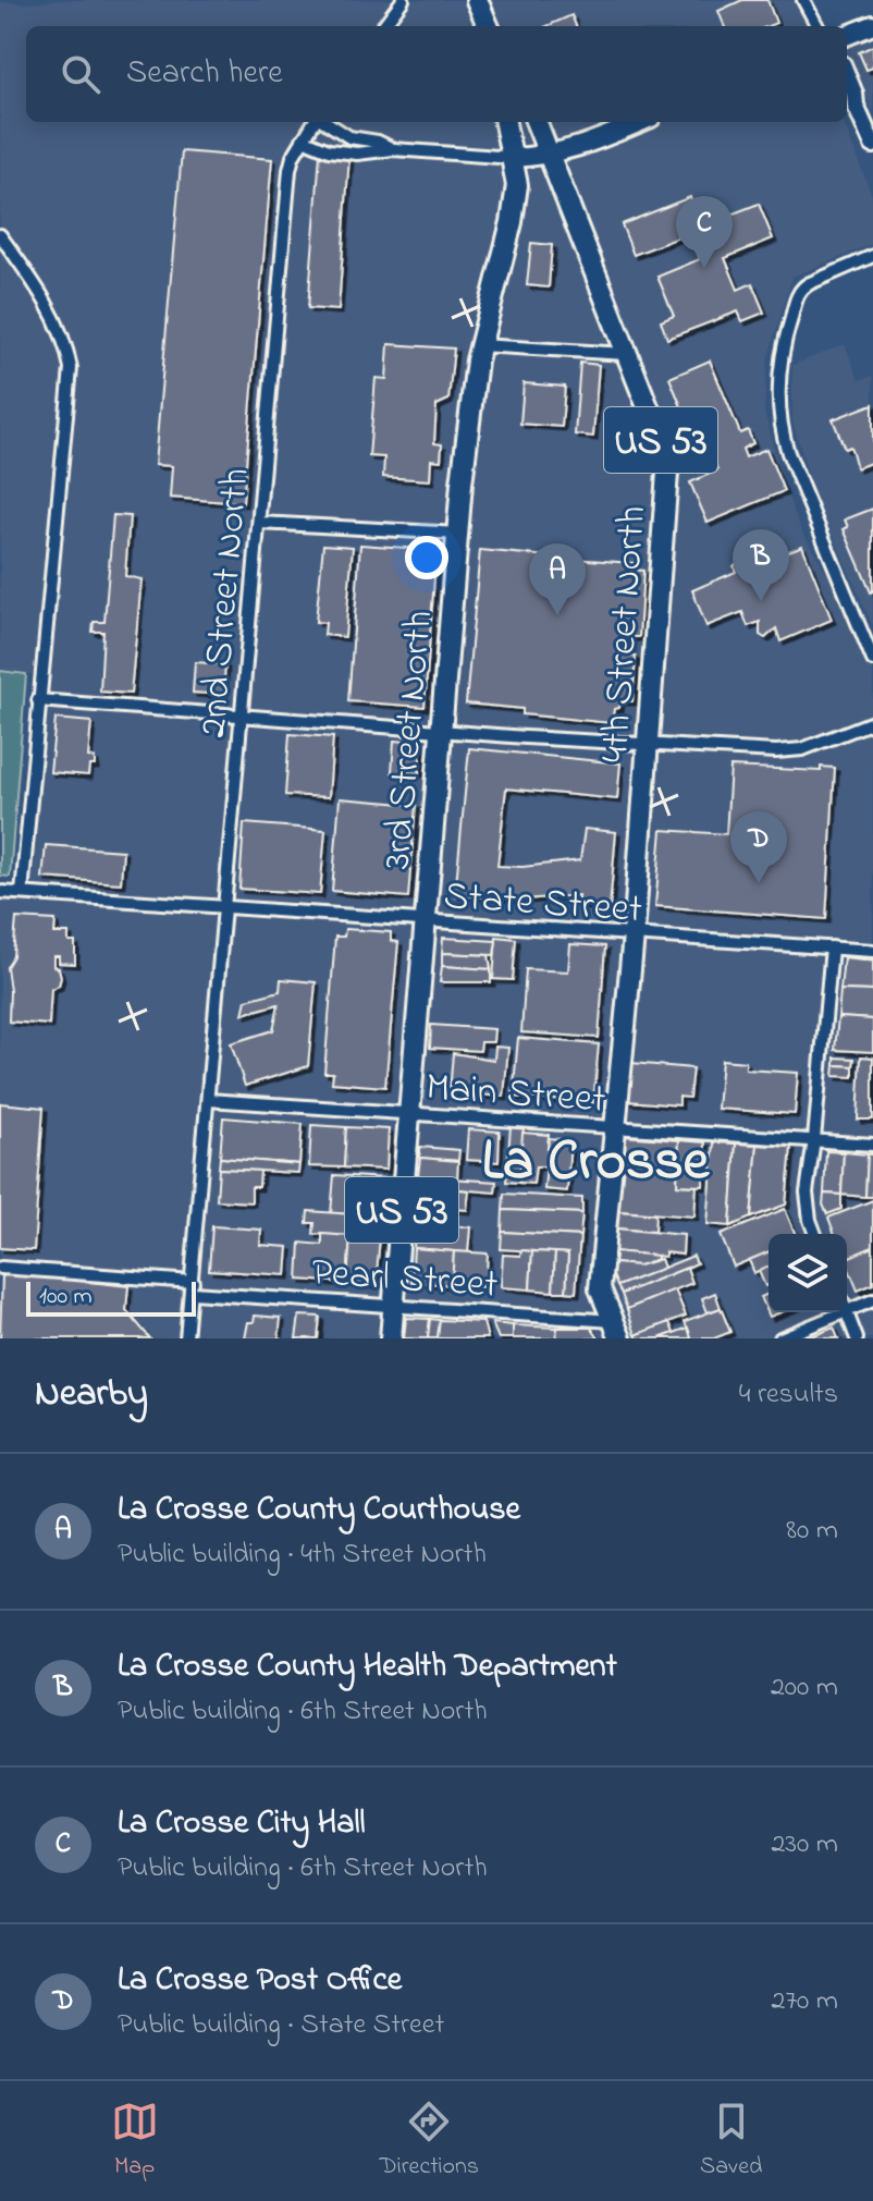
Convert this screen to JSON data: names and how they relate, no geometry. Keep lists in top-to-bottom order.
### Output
{
  "streets": {
    "highway": ["US 53", "4th Street North", "3rd Street North"],
    "street": [
      "2nd Street North",
      "State Street",
      "Main Street",
      "Pearl Street"
    ]
  },
  "crossings": [
    ["US 53", "4th Street North"],
    ["US 53", "3rd Street North"],
    ["US 53", "Main Street"],
    ["US 53", "Pearl Street"],
    ["2nd Street North", "State Street"],
    ["2nd Street North", "Main Street"],
    ["2nd Street North", "Pearl Street"],
    ["4th Street North", "State Street"],
    ["4th Street North", "Main Street"],
    ["3rd Street North", "State Street"],
    ["3rd Street North", "Main Street"]
  ],
  "districts": ["La Crosse"],
  "scale_bar": "100 m",
  "page": {
    "search": "Search here",
    "pins": [
      "C",
      "B",
      "A",
      "D"
    ],
    "scale": "100 m",
    "heading": ["Nearby", "4 results"],
    "list": [
      {
        "mark": "A",
        "name": "La Crosse County Courthouse",
        "note": "Public building · 4th Street North",
        "value": "80 m"
      },
      {
        "mark": "B",
        "name": "La Crosse County Health Department",
        "note": "Public building · 6th Street North",
        "value": "200 m"
      },
      {
        "mark": "C",
        "name": "La Crosse City Hall",
        "note": "Public building · 6th Street North",
        "value": "230 m"
      },
      {
        "mark": "D",
        "name": "La Crosse Post Office",
        "note": "Public building · State Street",
        "value": "270 m"
      }
    ],
    "nav": ["Map", "Directions", "Saved"]
  }
}
